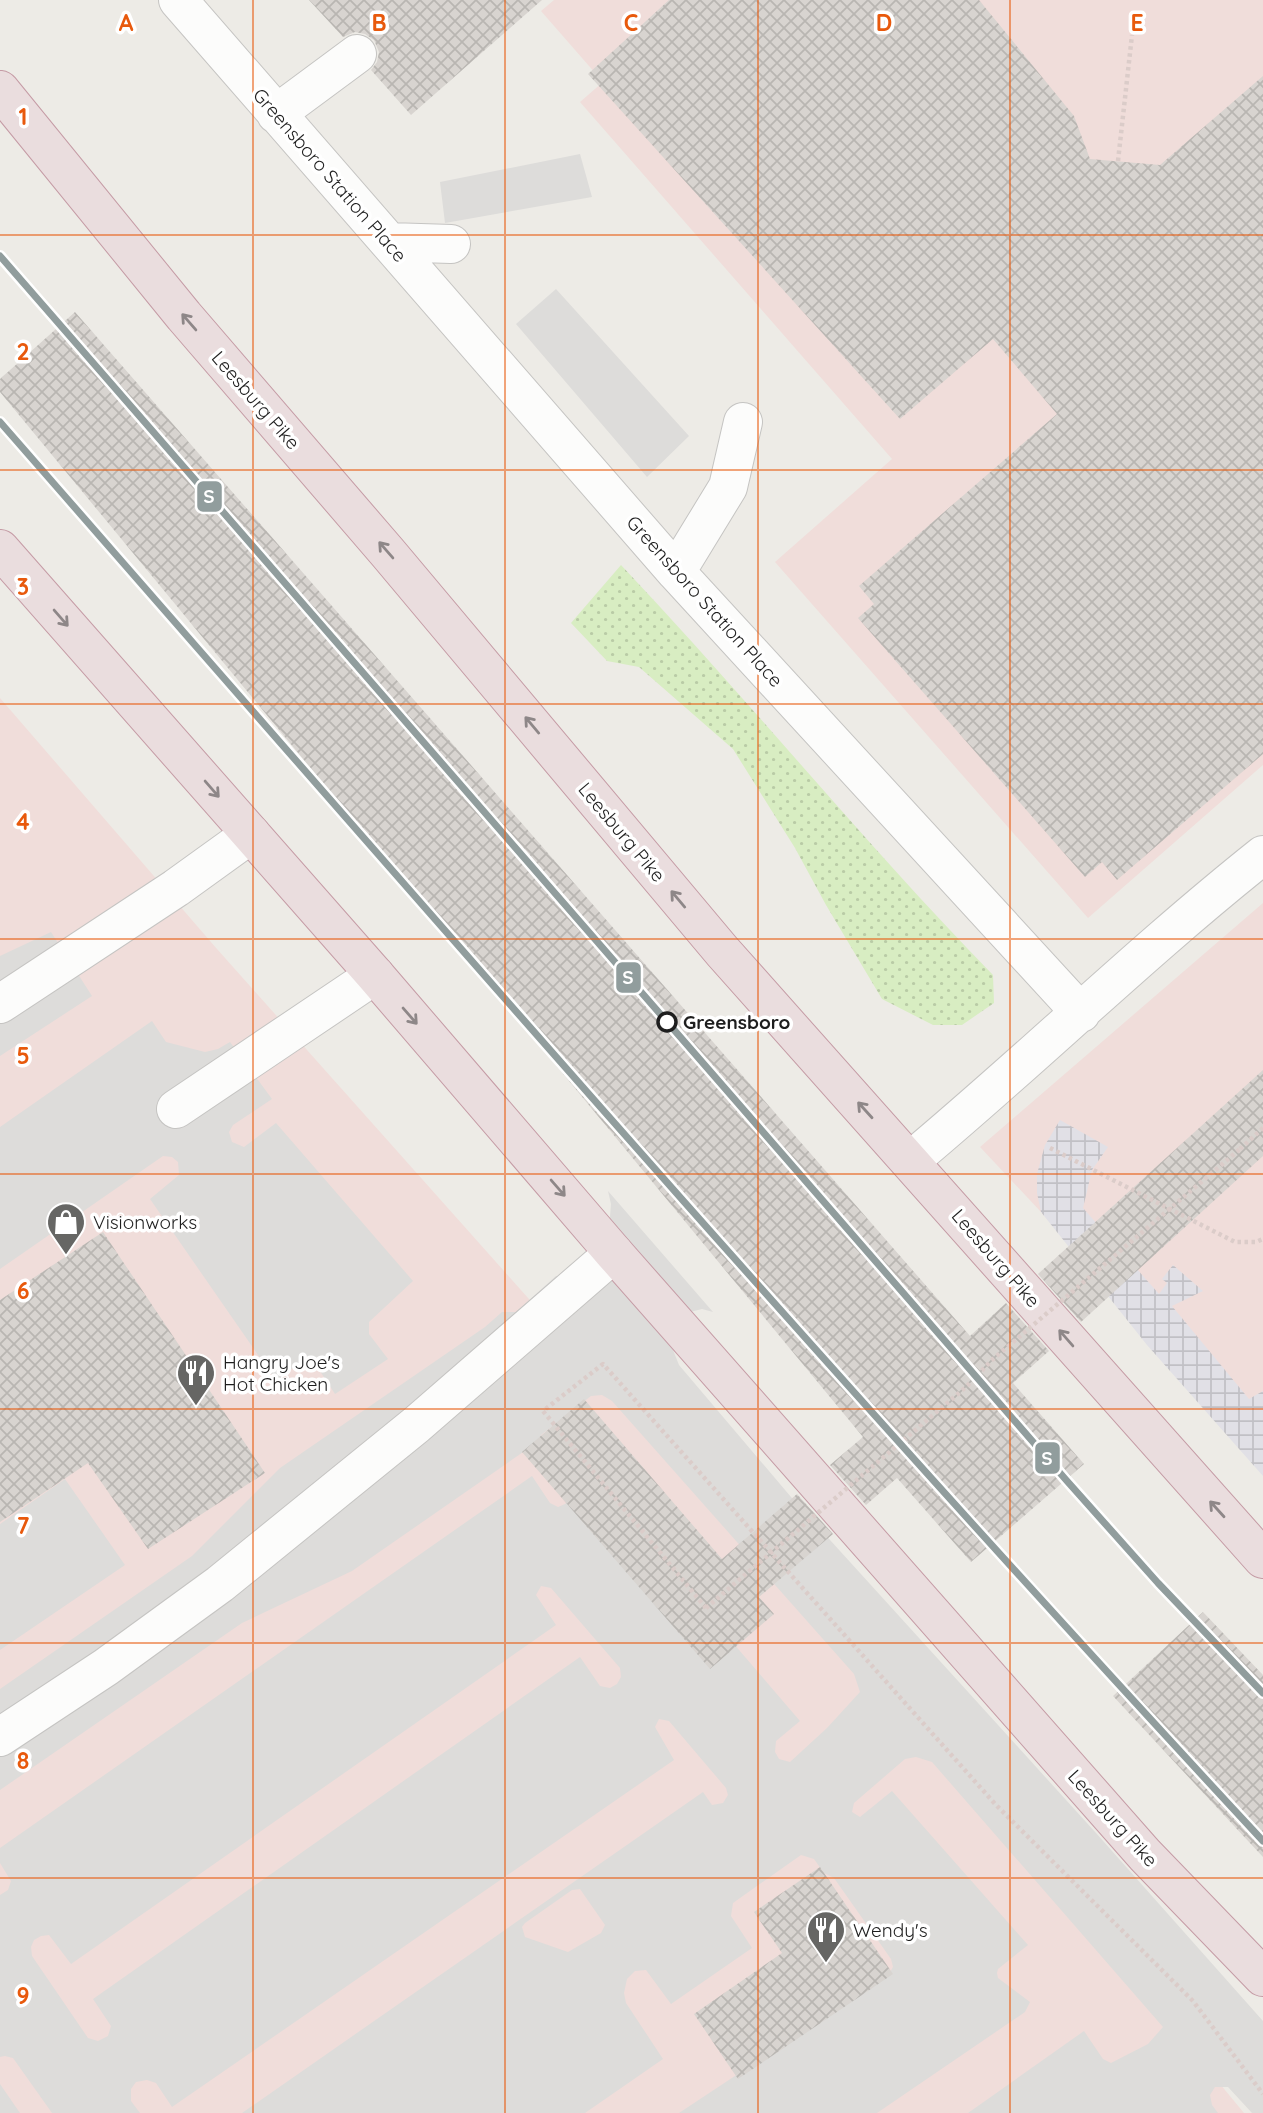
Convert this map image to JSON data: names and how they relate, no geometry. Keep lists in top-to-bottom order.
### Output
{
  "streets": {
    "highway": ["Leesburg Pike"],
    "street": ["Greensboro Station Place"]
  },
  "places": {
    "other": ["Greensboro"],
    "shop": ["Visionworks"],
    "restaurant": ["Hangry Joe's Hot Chicken", "Wendy's"]
  },
  "lines": ["transit line S"],
  "grid": {
    "columns": [
      "A",
      "B",
      "C",
      "D",
      "E"
    ],
    "rows": [
      "1",
      "2",
      "3",
      "4",
      "5",
      "6",
      "7",
      "8",
      "9"
    ]
  }
}
